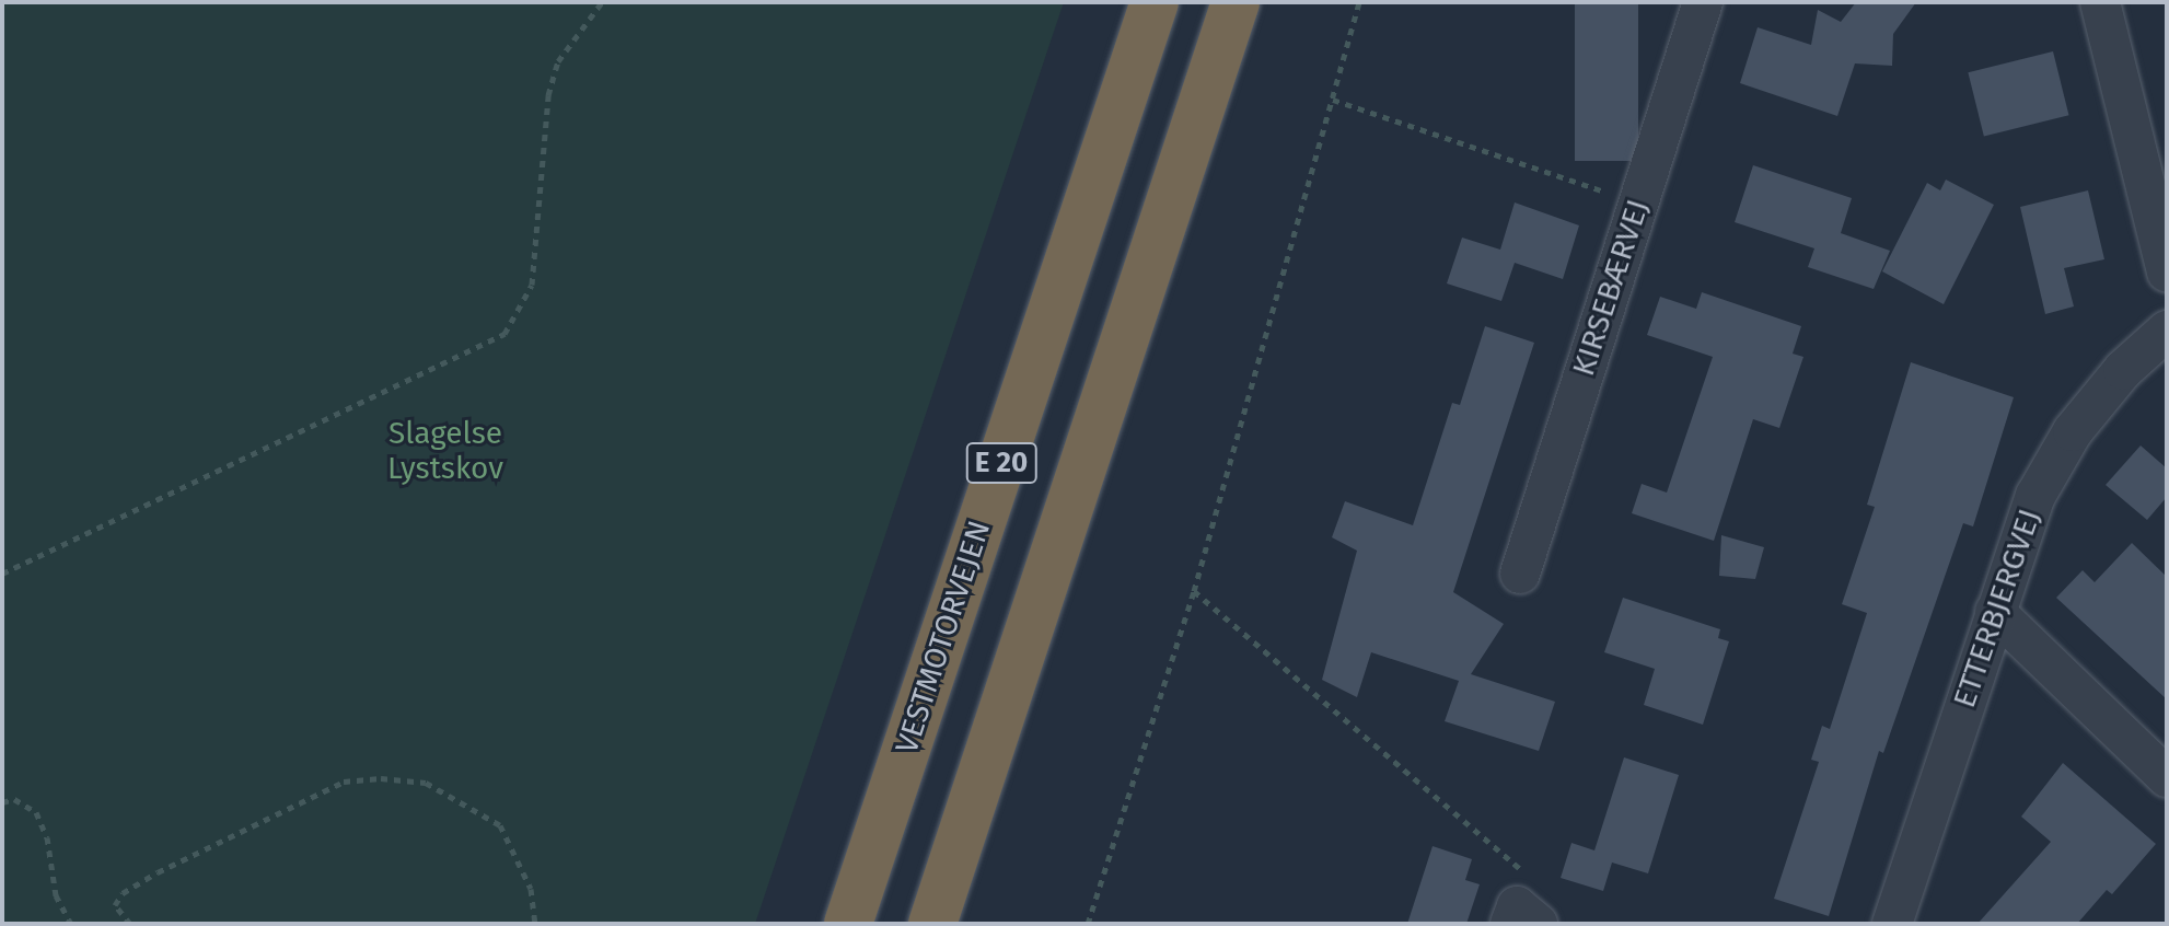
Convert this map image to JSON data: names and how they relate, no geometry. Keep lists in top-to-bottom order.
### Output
{
  "streets": {
    "highway": ["E 20", "VESTMOTORVEJEN"],
    "street": ["KIRSEBÆRVEJ", "ETTERBJERGVEJ"]
  },
  "parks": ["Slagelse Lystskov"]
}
